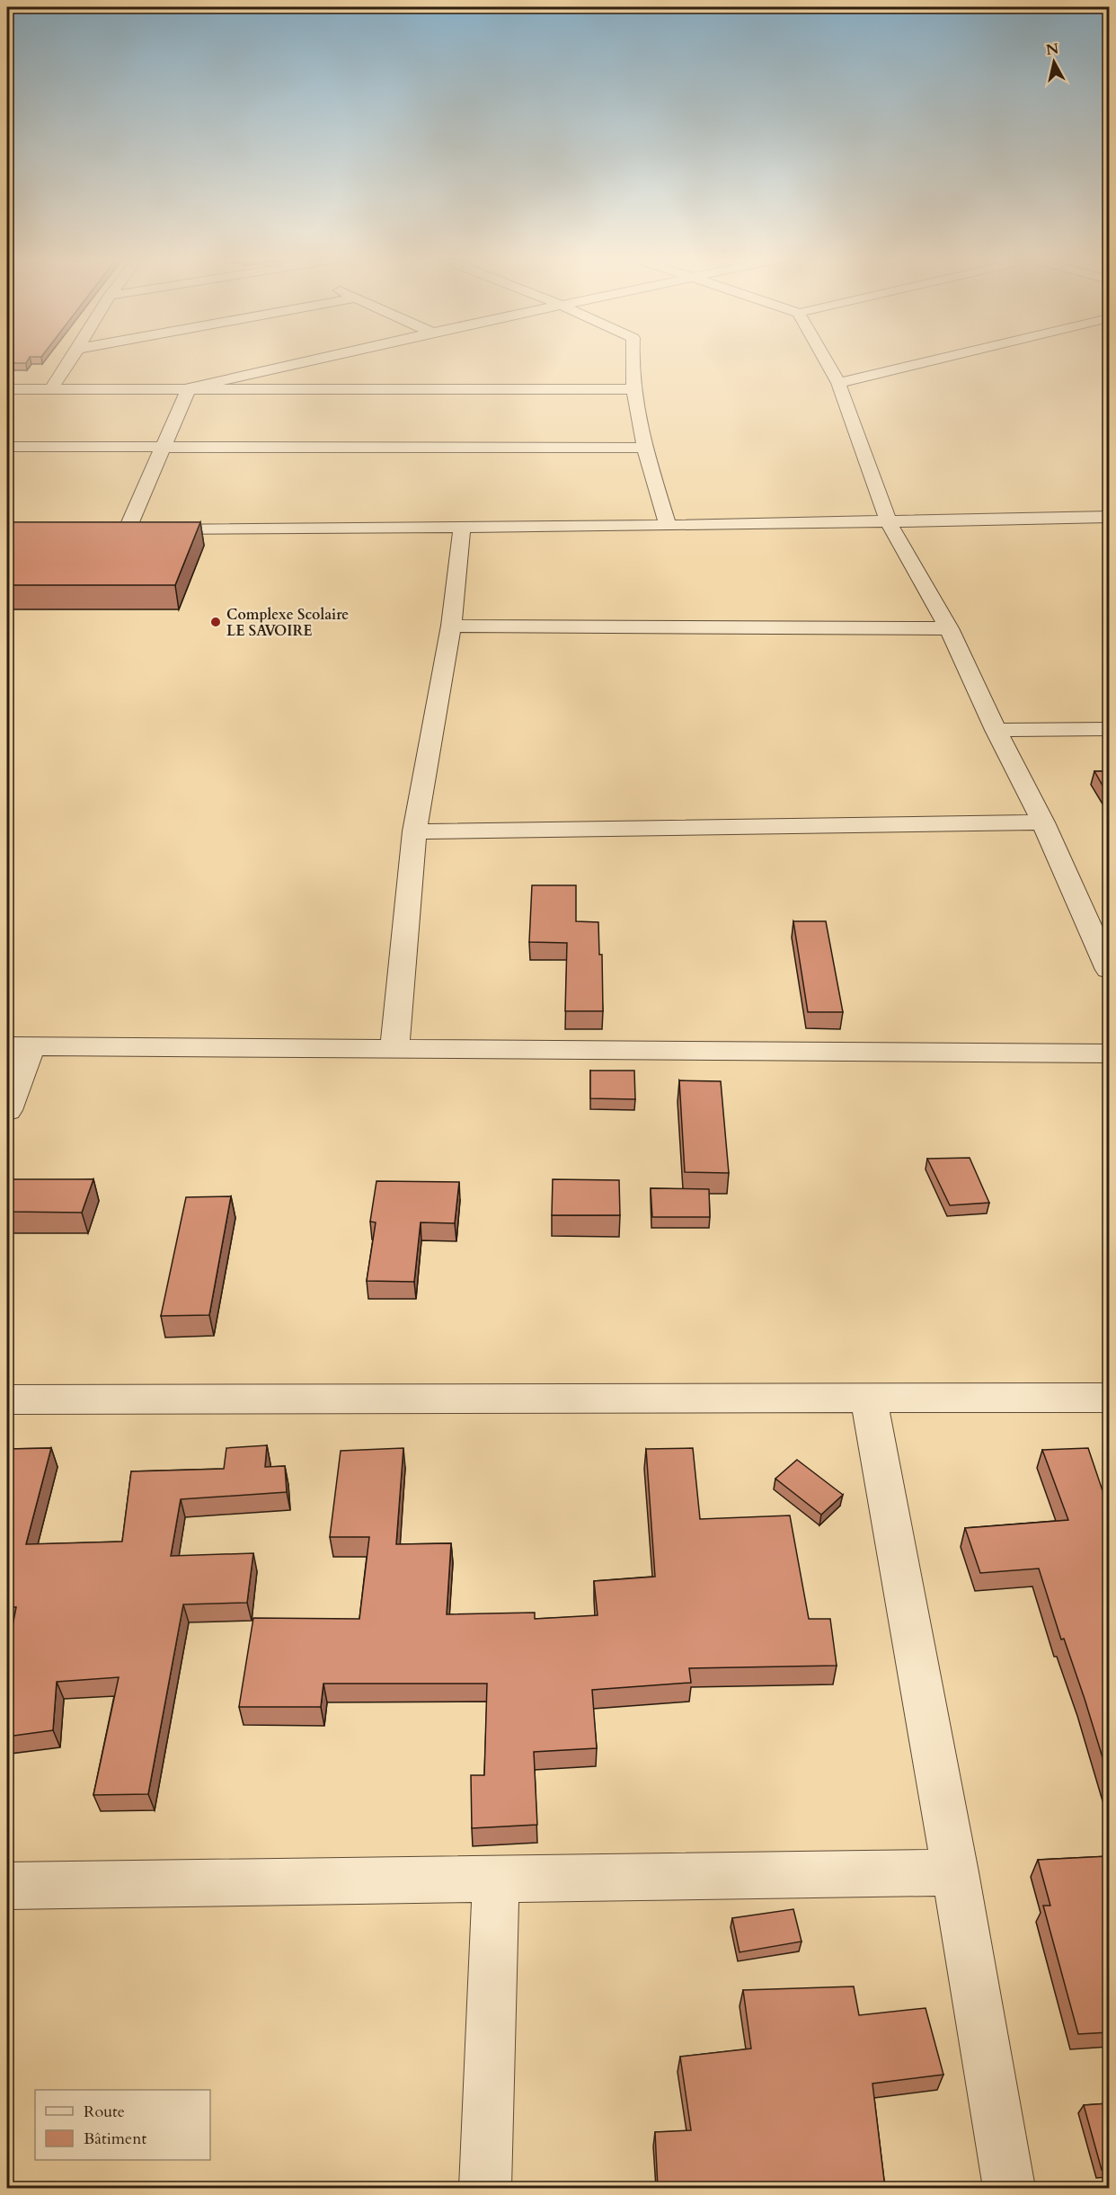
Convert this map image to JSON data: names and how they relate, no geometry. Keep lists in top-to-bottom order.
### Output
{
  "places": ["Complexe Scolaire LE SAVOIRE"],
  "legend": ["Route", "Bâtiment"],
  "north": "top"
}
